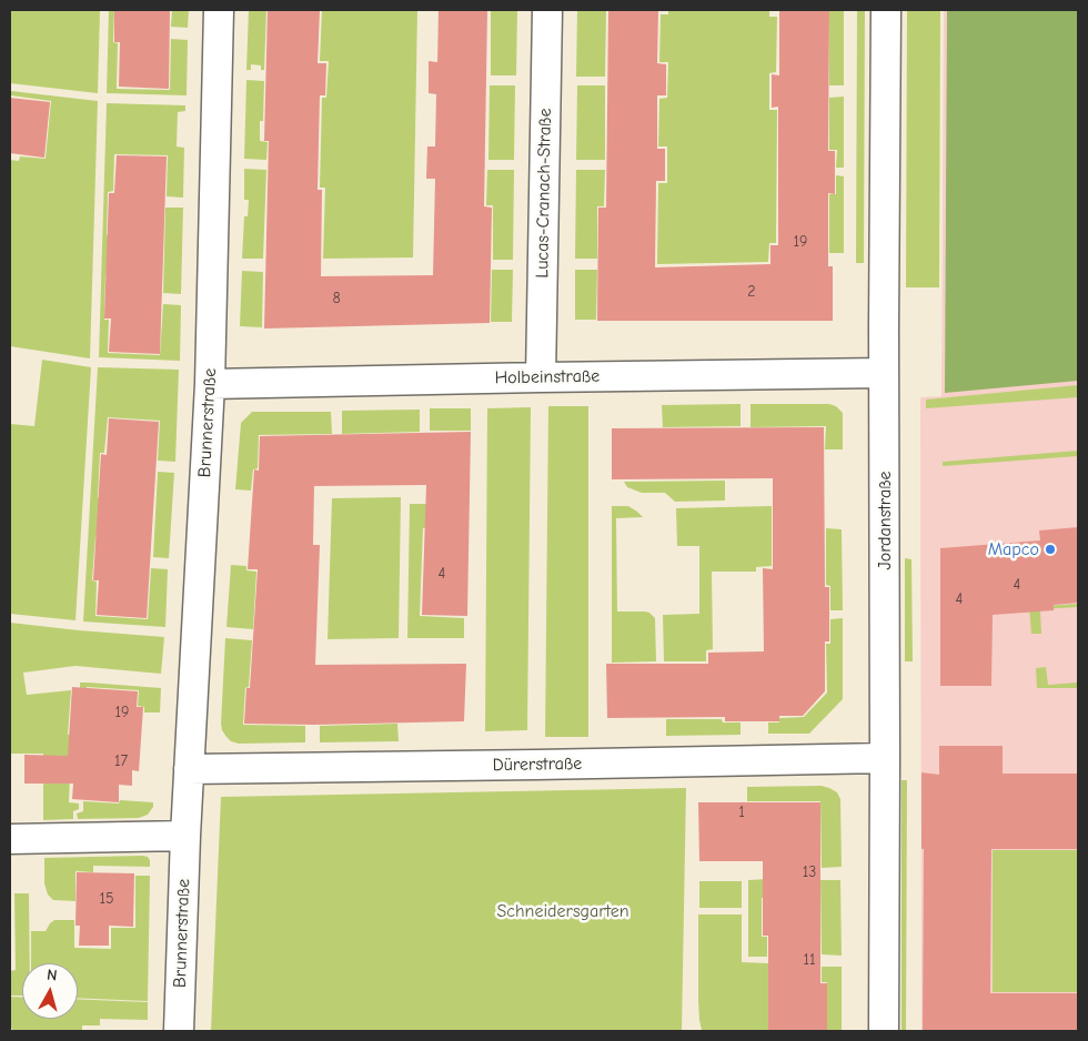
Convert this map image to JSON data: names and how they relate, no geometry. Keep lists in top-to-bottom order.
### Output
{
  "streets": {
    "street": [
      "Lucas-Cranach-Straße",
      "Holbeinstraße",
      "Brunnerstraße",
      "Jordanstraße",
      "Dürerstraße"
    ]
  },
  "crossings": [
    ["Lucas-Cranach-Straße", "Holbeinstraße"],
    ["Holbeinstraße", "Brunnerstraße"],
    ["Holbeinstraße", "Jordanstraße"],
    ["Brunnerstraße", "Dürerstraße"],
    ["Jordanstraße", "Dürerstraße"]
  ],
  "parks": ["Schneidersgarten"],
  "places": ["Mapco"],
  "house_numbers": [
    "19",
    "2",
    "8",
    "4",
    "4",
    "4",
    "19",
    "17",
    "1",
    "13",
    "15",
    "11"
  ],
  "north": "top"
}
